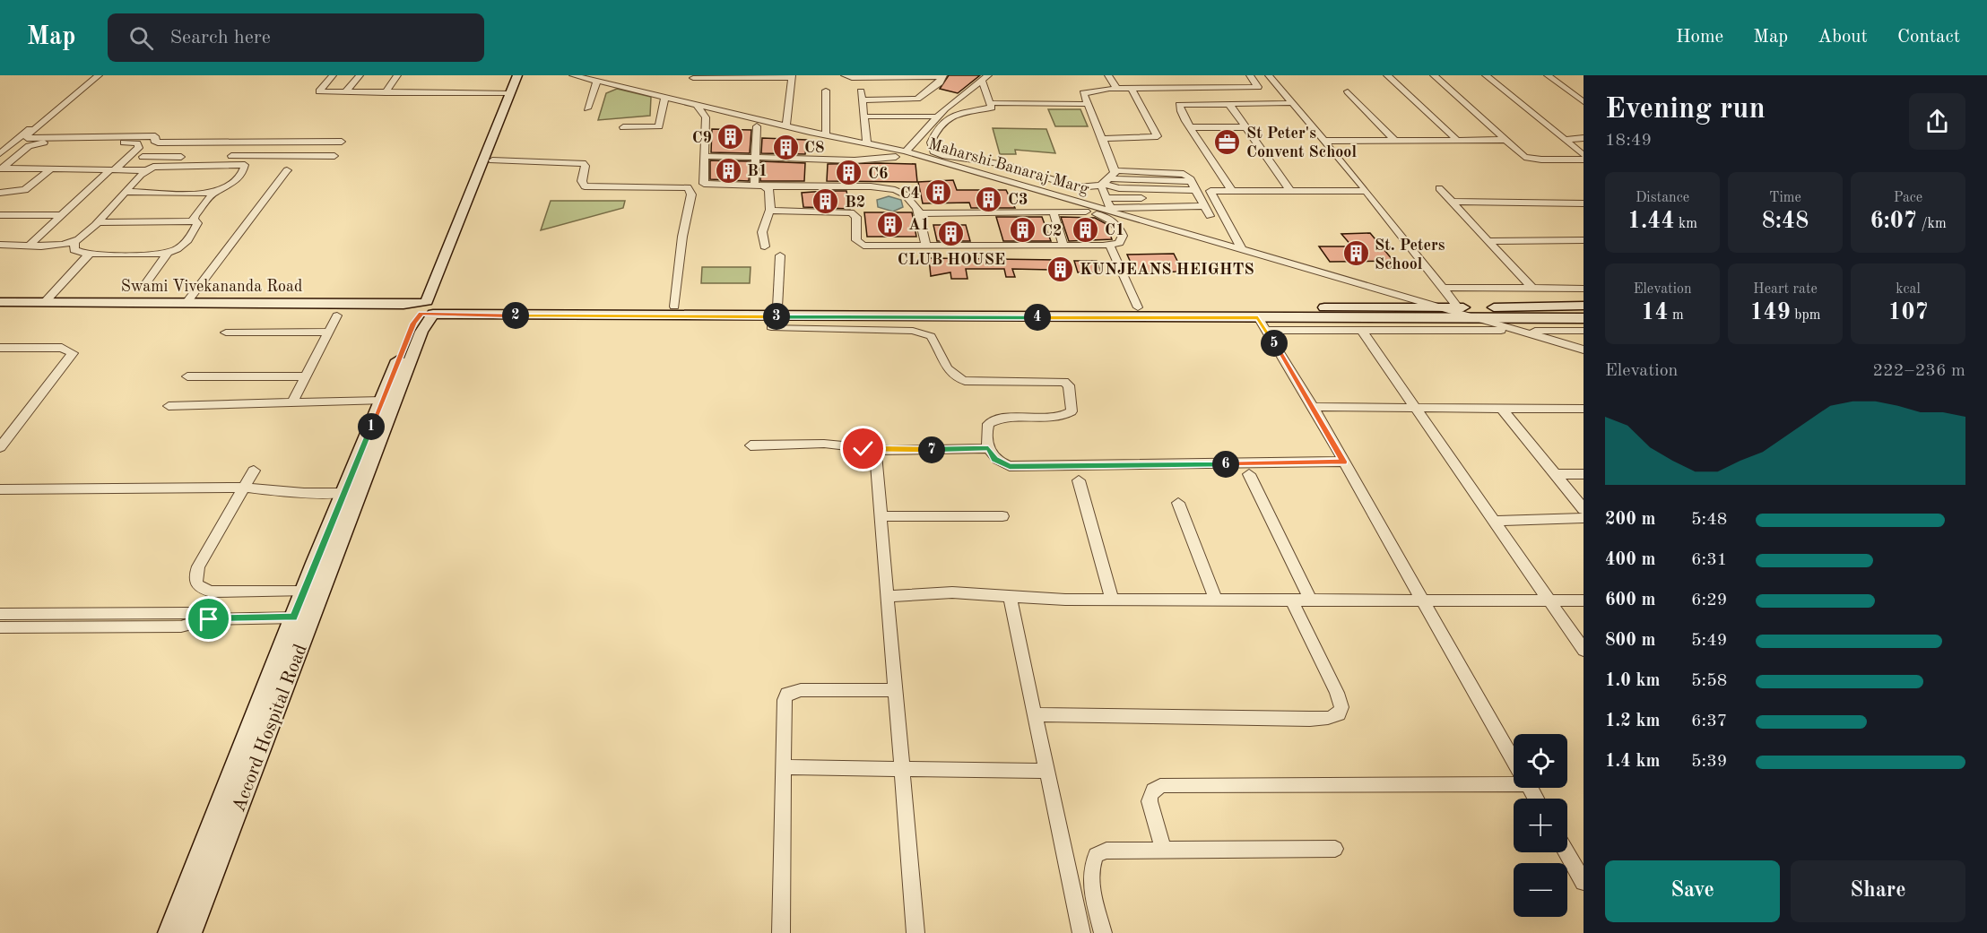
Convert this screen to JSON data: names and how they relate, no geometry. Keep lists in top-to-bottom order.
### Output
{
  "streets": {
    "street": ["Maharshi Banaraj Marg", "Swami Vivekananda Road", "Accord Hospital Road"]
  },
  "crossings": [
    ["Swami Vivekananda Road", "Accord Hospital Road"]
  ],
  "places": {
    "building": [
      "C9",
      "C8",
      "B1",
      "C6",
      "C4",
      "C3",
      "B2",
      "A1",
      "C1",
      "C2",
      "CLUB HOUSE",
      "St. Peters School",
      "KUNJEANS HEIGHTS"
    ],
    "office": ["St Peter's Convent School"]
  },
  "page": {
    "header": "Map",
    "search": "Search here",
    "nav": [
      "Home",
      "Map",
      "About",
      "Contact"
    ],
    "heading": ["Evening run", "18:49"],
    "stats": [
      ["Distance", "1.44 km"],
      ["Time", "8:48"],
      ["Pace", "6:07 /km"],
      ["Elevation", "14 m"],
      ["Heart rate", "149 bpm"],
      ["kcal", "107"]
    ],
    "pins": [
      "2",
      "3",
      "4",
      "5",
      "1",
      "7",
      "6"
    ],
    "chart": ["Elevation", "222–236 m"],
    "list": [
      {
        "name": "200 m",
        "note": "5:48"
      },
      {
        "name": "400 m",
        "note": "6:31"
      },
      {
        "name": "600 m",
        "note": "6:29"
      },
      {
        "name": "800 m",
        "note": "5:49"
      },
      {
        "name": "1.0 km",
        "note": "5:58"
      },
      {
        "name": "1.2 km",
        "note": "6:37"
      },
      {
        "name": "1.4 km",
        "note": "5:39"
      }
    ],
    "map_buttons": ["+", "−"],
    "buttons": ["Save", "Share"]
  }
}
